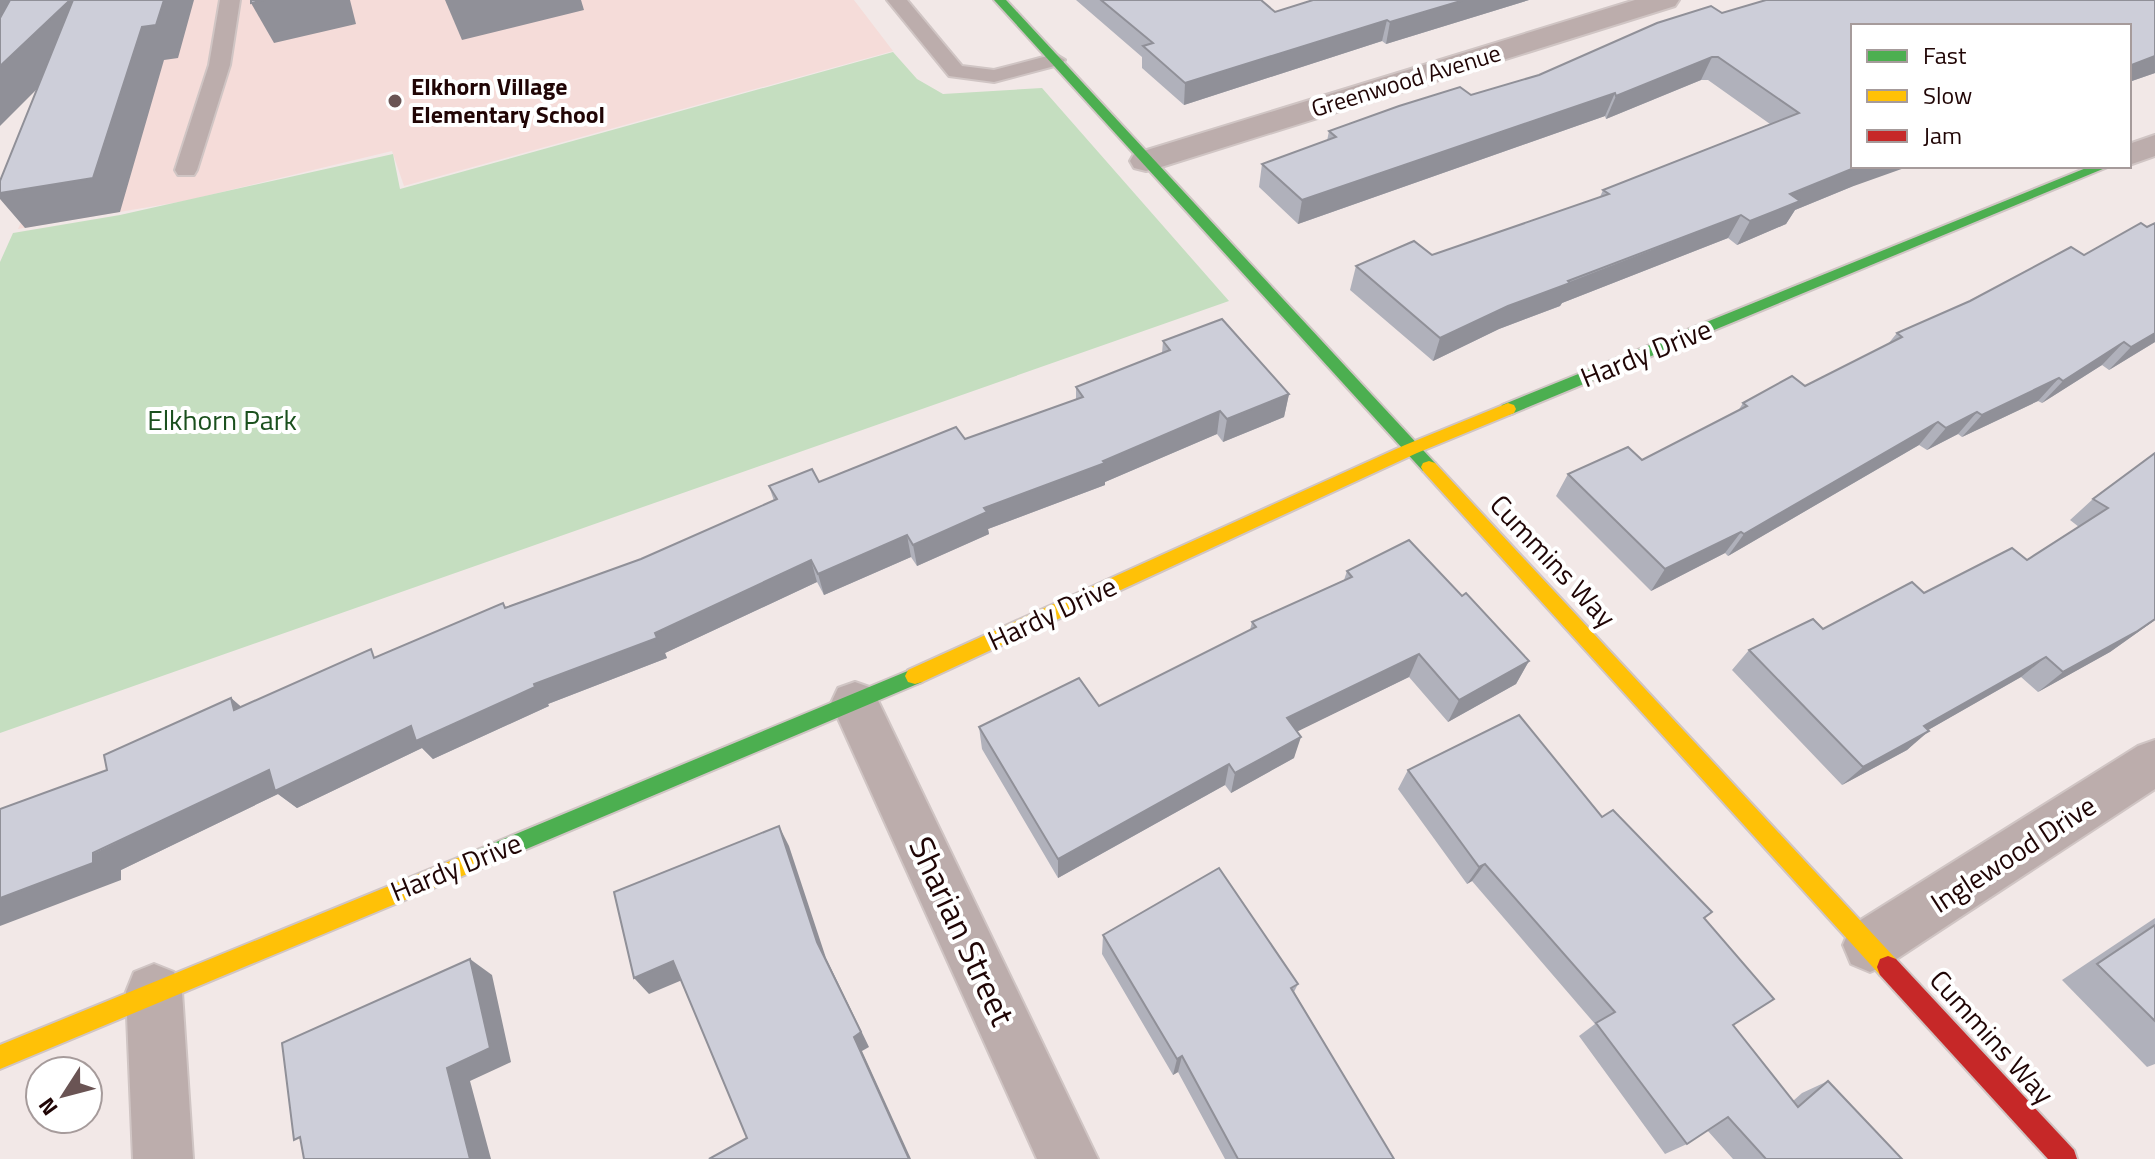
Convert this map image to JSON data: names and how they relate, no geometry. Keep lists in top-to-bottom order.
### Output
{
  "streets": {
    "street": [
      "Greenwood Avenue",
      "Hardy Drive",
      "Cummins Way",
      "Inglewood Drive",
      "Sharian Street"
    ]
  },
  "crossings": [
    ["Greenwood Avenue", "Cummins Way"],
    ["Hardy Drive", "Cummins Way"],
    ["Hardy Drive", "Sharian Street"],
    ["Cummins Way", "Inglewood Drive"]
  ],
  "parks": ["Elkhorn Park"],
  "places": ["Elkhorn Village Elementary School"],
  "legend": ["Fast", "Slow", "Jam"],
  "north": "bottom left"
}
